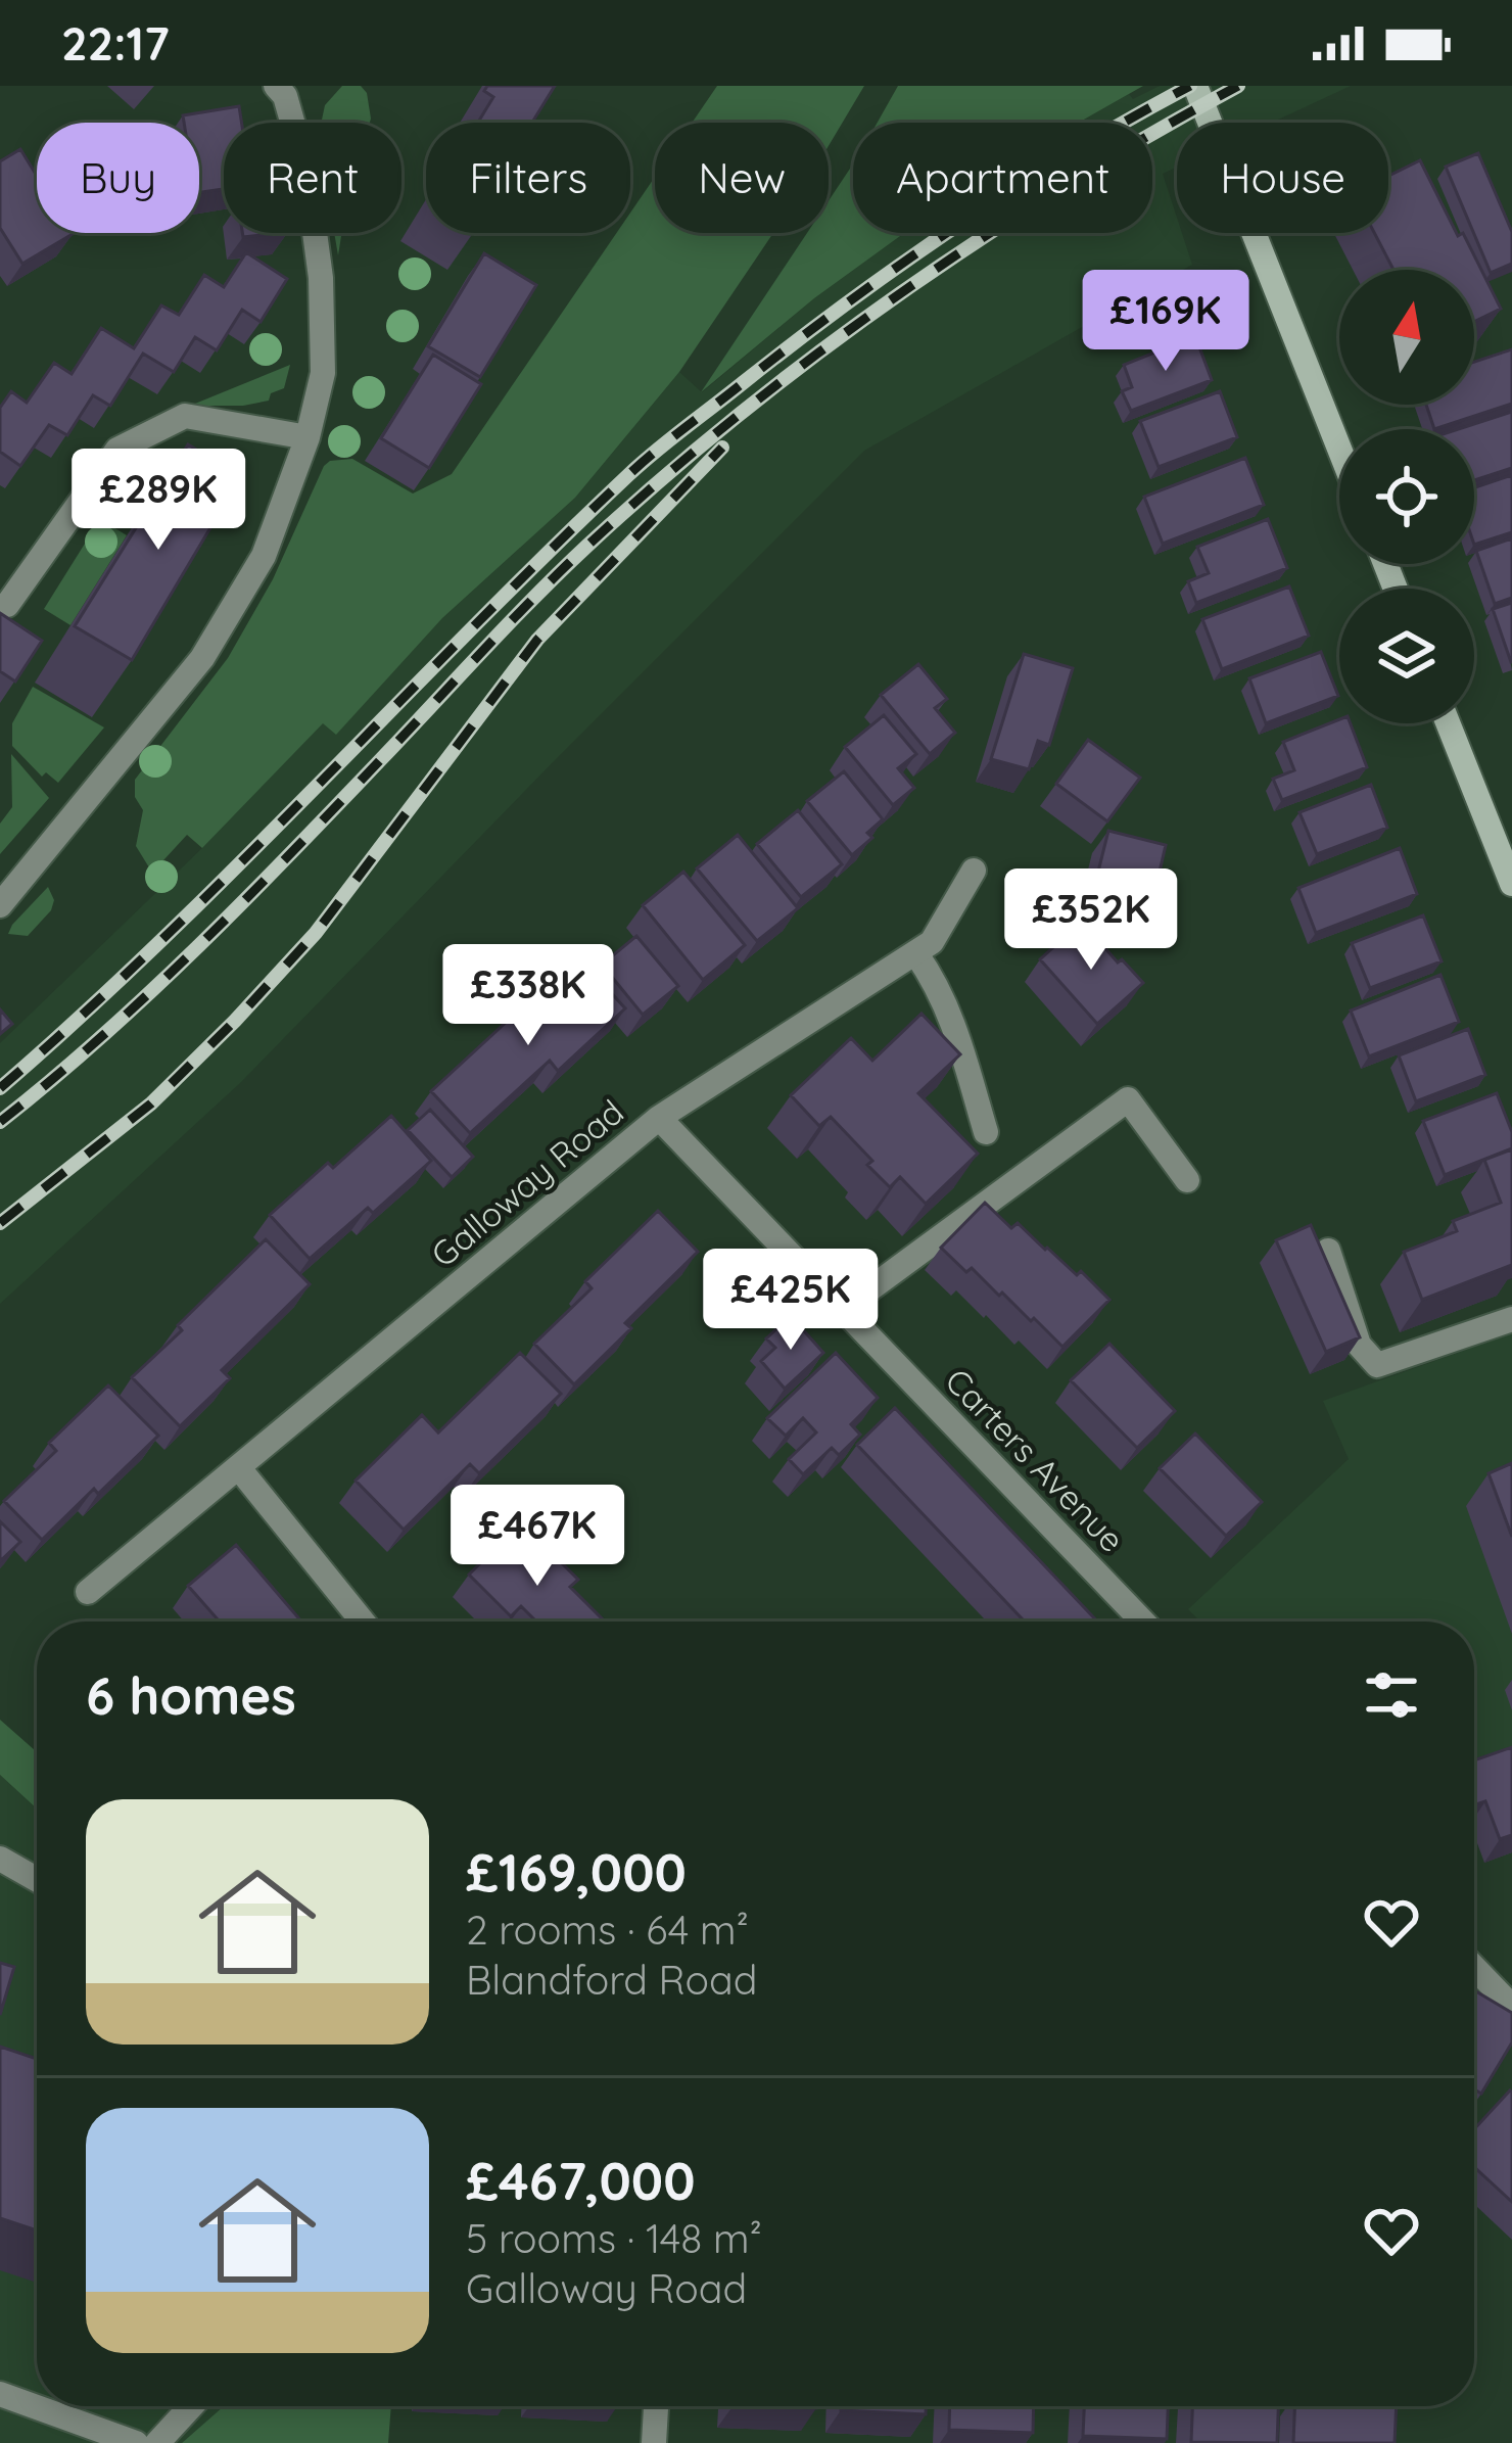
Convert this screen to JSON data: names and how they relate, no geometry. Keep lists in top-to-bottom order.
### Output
{
  "streets": {
    "street": ["Galloway Road", "Carters Avenue"]
  },
  "crossings": [
    ["Galloway Road", "Carters Avenue"]
  ],
  "north": "top",
  "page": {
    "status": "22:17",
    "chip": [
      "Buy",
      "Rent",
      "Filters",
      "New",
      "Apartment",
      "House"
    ],
    "price": [
      "£169K",
      "£289K",
      "£352K",
      "£338K",
      "£425K",
      "£467K"
    ],
    "heading": "6 homes",
    "list": [
      {
        "name": "£169,000",
        "note": "2 rooms · 64 m² · Blandford Road"
      },
      {
        "name": "£467,000",
        "note": "5 rooms · 148 m² · Galloway Road"
      }
    ]
  }
}
